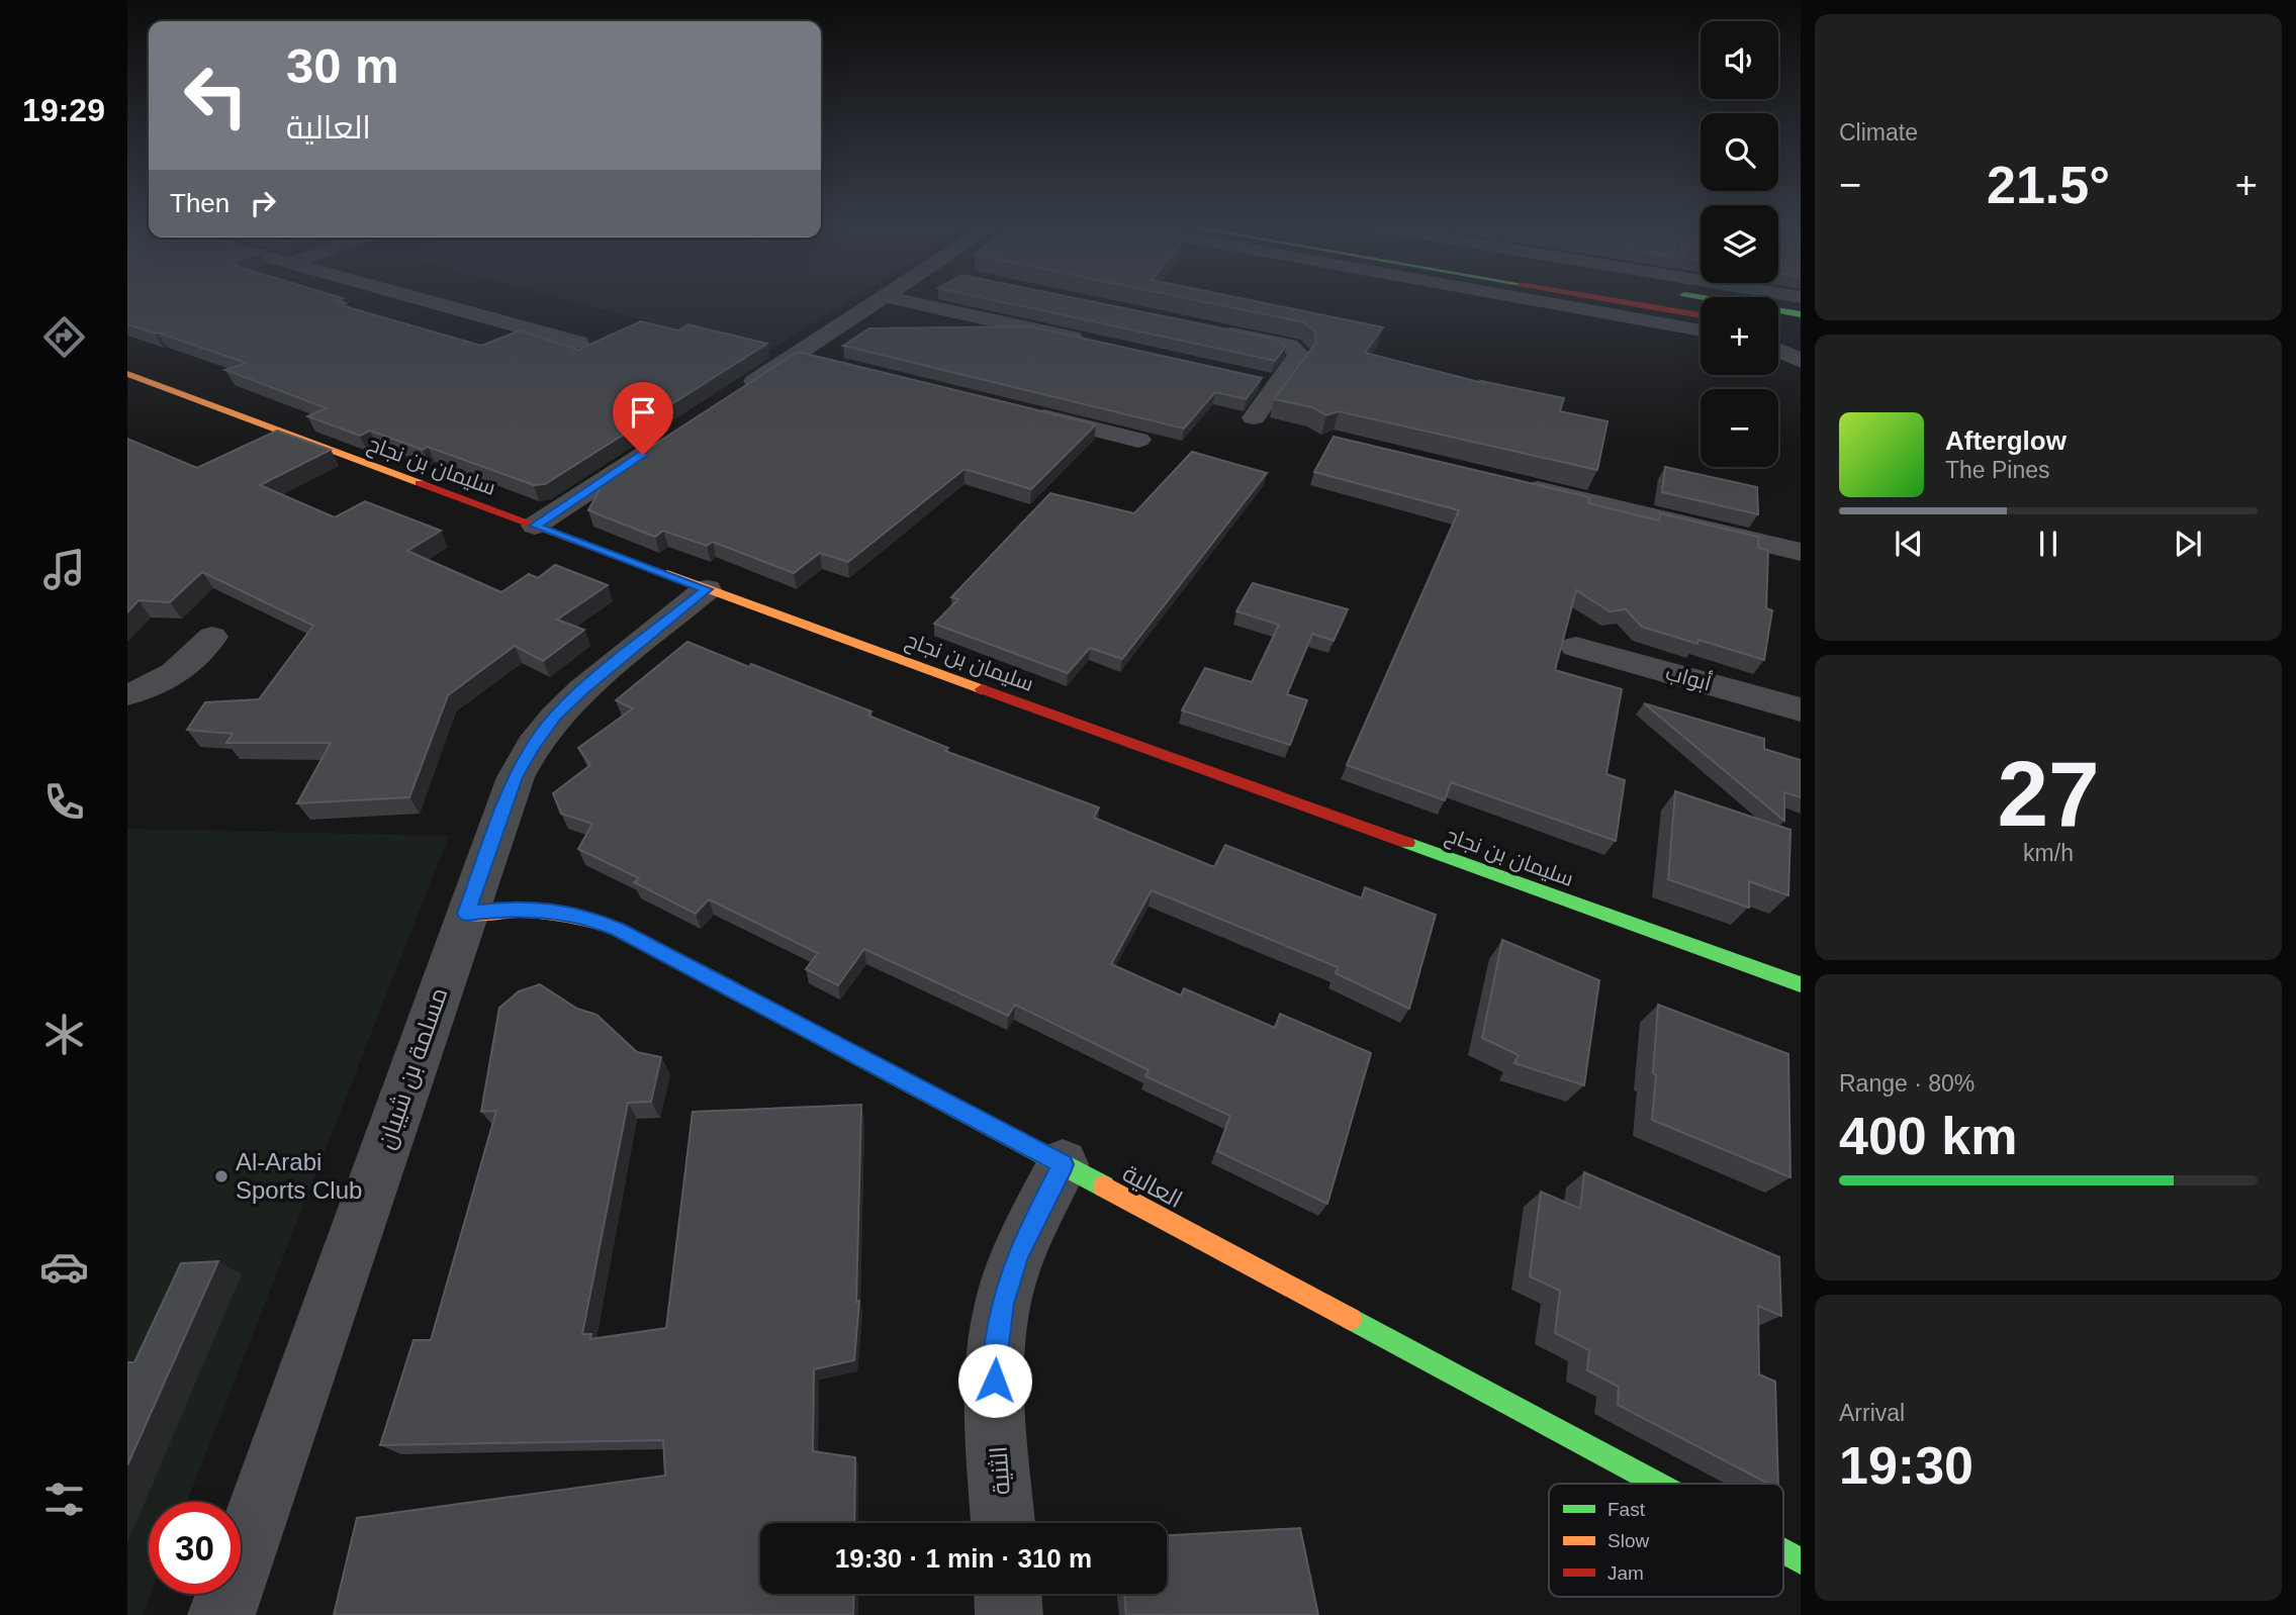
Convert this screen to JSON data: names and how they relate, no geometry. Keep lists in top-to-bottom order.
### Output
{
  "streets": {
    "street": [
      "سليمان بن نجاح",
      "أبواب",
      "مسلمة بن شيبان",
      "العالية",
      "الثنية"
    ]
  },
  "crossings": [
    ["سليمان بن نجاح", "مسلمة بن شيبان"],
    ["مسلمة بن شيبان", "العالية"],
    ["العالية", "الثنية"]
  ],
  "places": ["Al-Arabi Sports Club"],
  "legend": ["Fast", "Slow", "Jam"],
  "page": {
    "tabs": "19:29",
    "tile": [
      "Climate",
      ["27", "km/h"],
      ["Range · 80%", "400 km"],
      ["Arrival", "19:30"]
    ],
    "map_buttons": ["+", "−"],
    "turn": ["30 m", "العالية"],
    "heat": ["−", "21.5°", "+"],
    "then": "Then",
    "song": ["Afterglow", "The Pines"],
    "limit": "30",
    "trip": "19:30 · 1 min · 310 m"
  }
}
